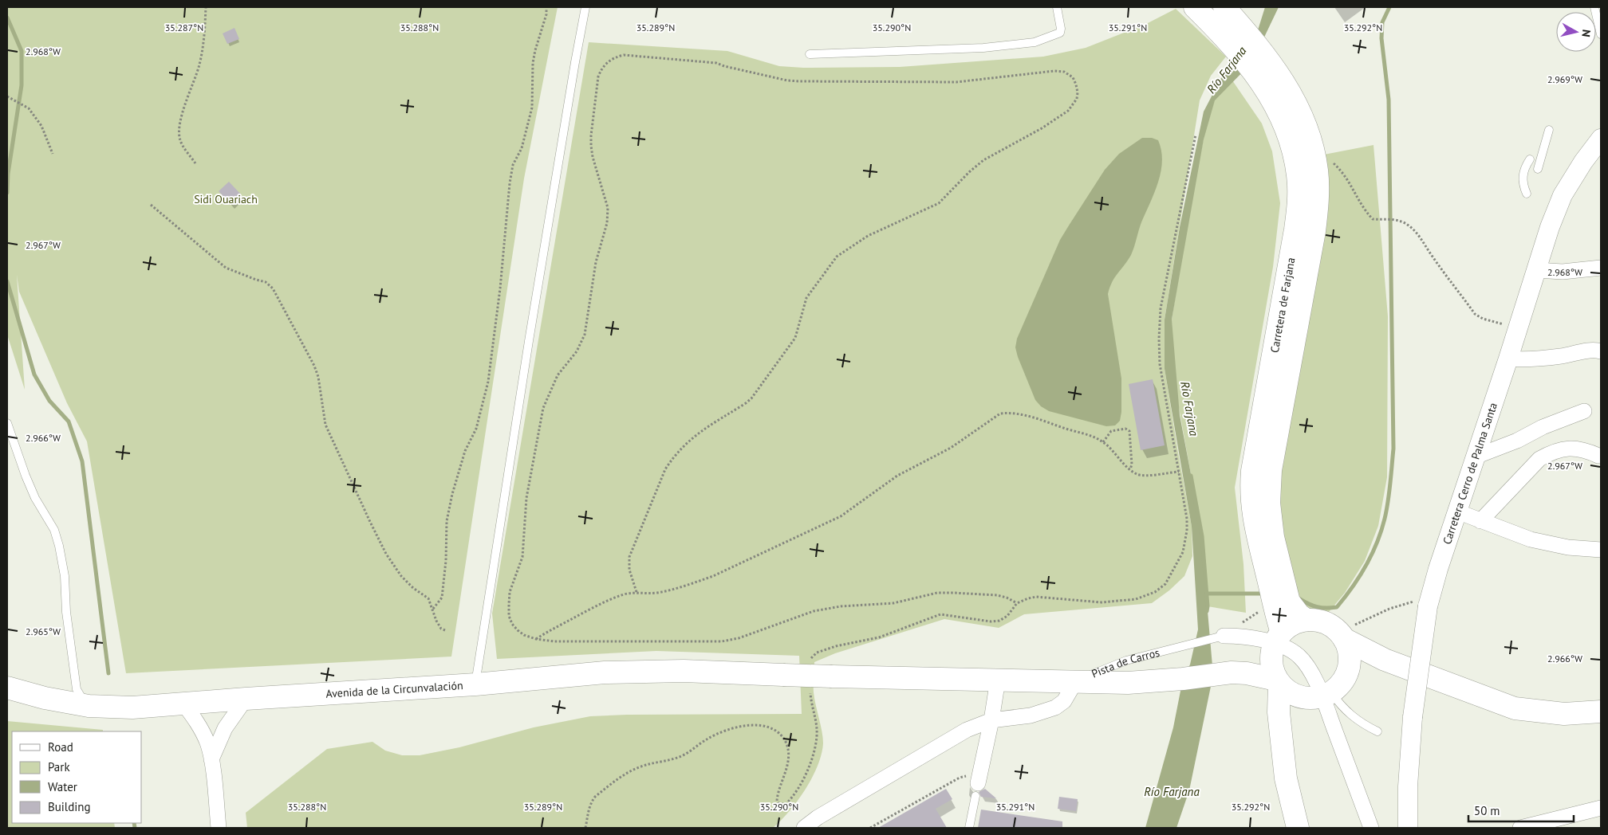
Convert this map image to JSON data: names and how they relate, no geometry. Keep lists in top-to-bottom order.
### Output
{
  "streets": {
    "main road": ["Carretera de Farjana", "Avenida de la Circunvalación"],
    "street": ["Carretera Cerro de Palma Santa", "Pista de Carros"]
  },
  "crossings": [
    ["Carretera de Farjana", "Pista de Carros"],
    ["Pista de Carros", "Avenida de la Circunvalación"]
  ],
  "water": ["Río Farjana"],
  "parks": ["Sidi Ouariach"],
  "legend": [
    "Road",
    "Park",
    "Water",
    "Building"
  ],
  "scale_bar": "50 m",
  "north": "right",
  "coordinates": [
    "35.287°N",
    "35.288°N",
    "35.289°N",
    "35.290°N",
    "35.291°N",
    "35.292°N",
    "2.968°W",
    "2.969°W",
    "2.967°W",
    "2.966°W",
    "2.965°W"
  ]
}
